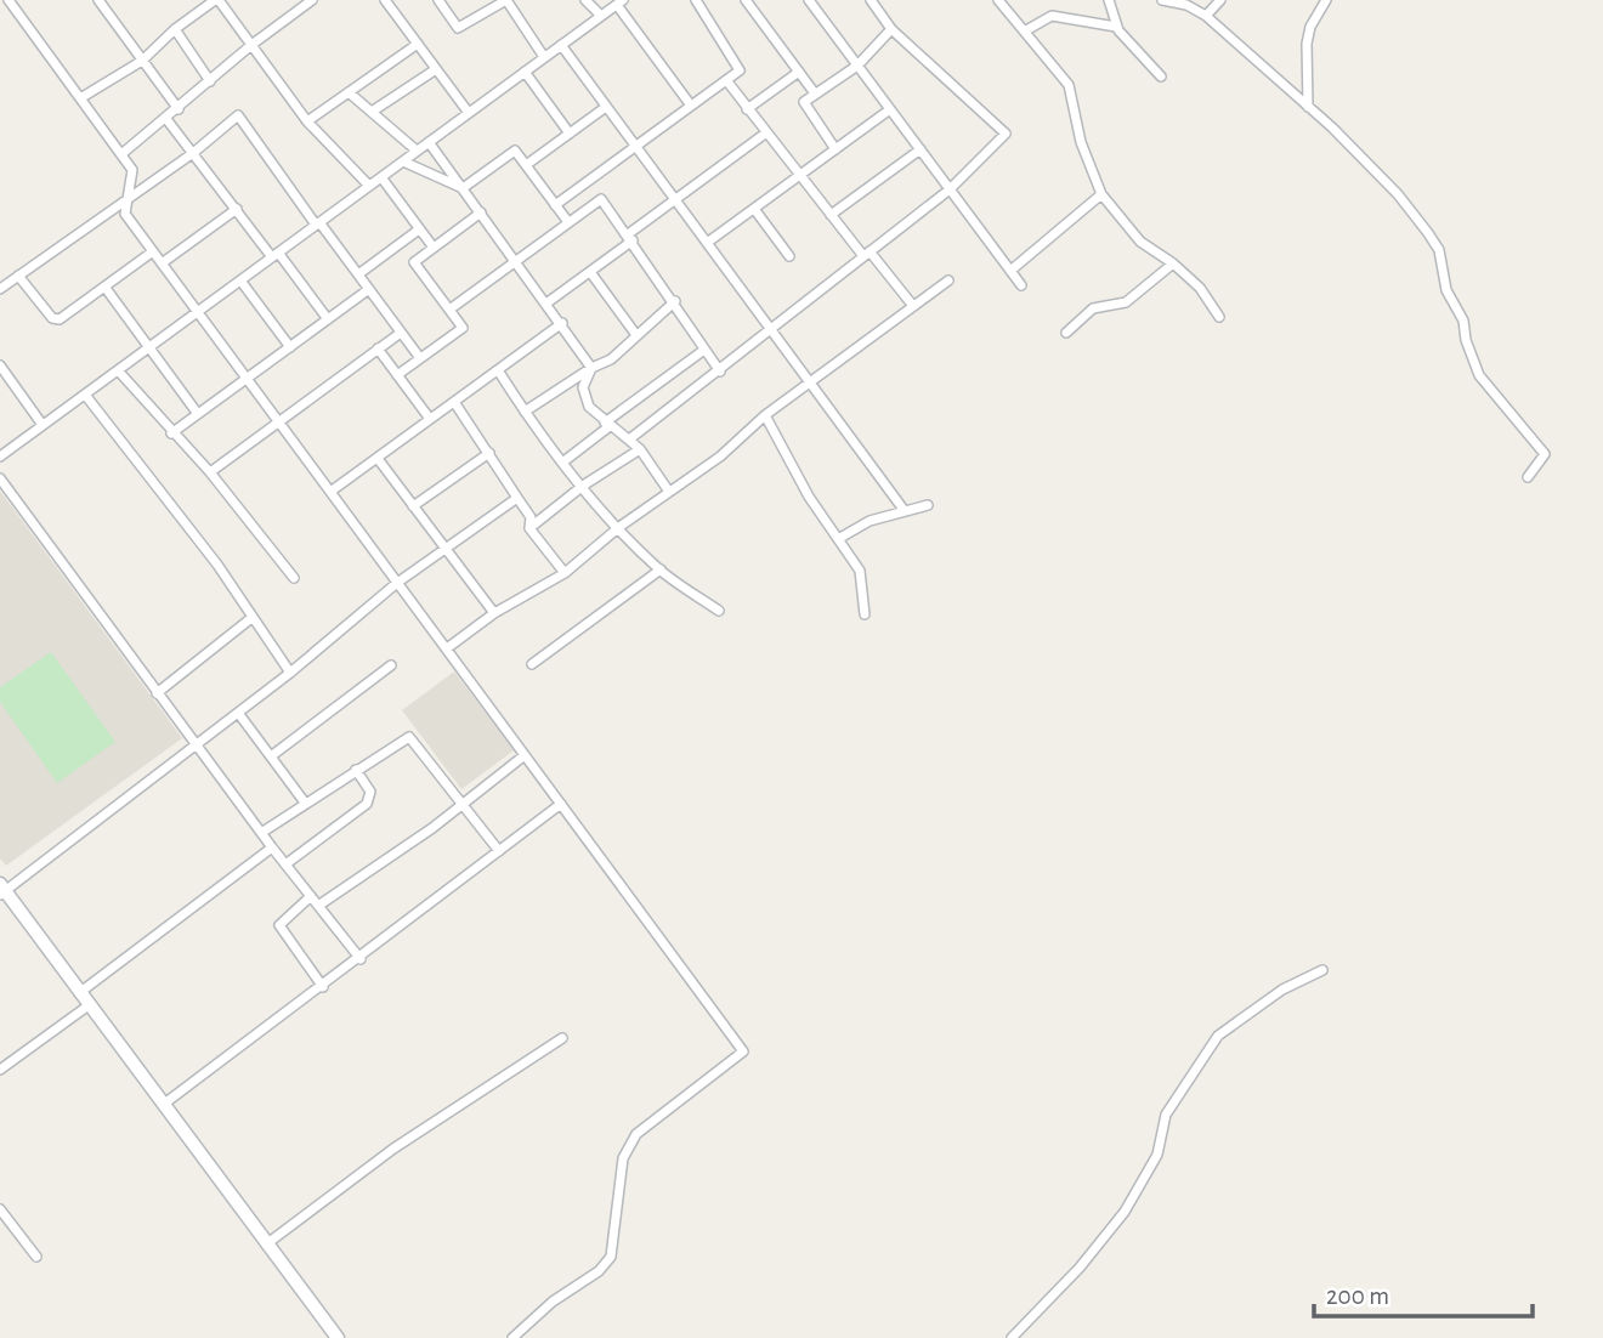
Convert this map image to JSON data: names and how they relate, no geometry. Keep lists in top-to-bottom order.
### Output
{
  "scale_bar": "200 m"
}
